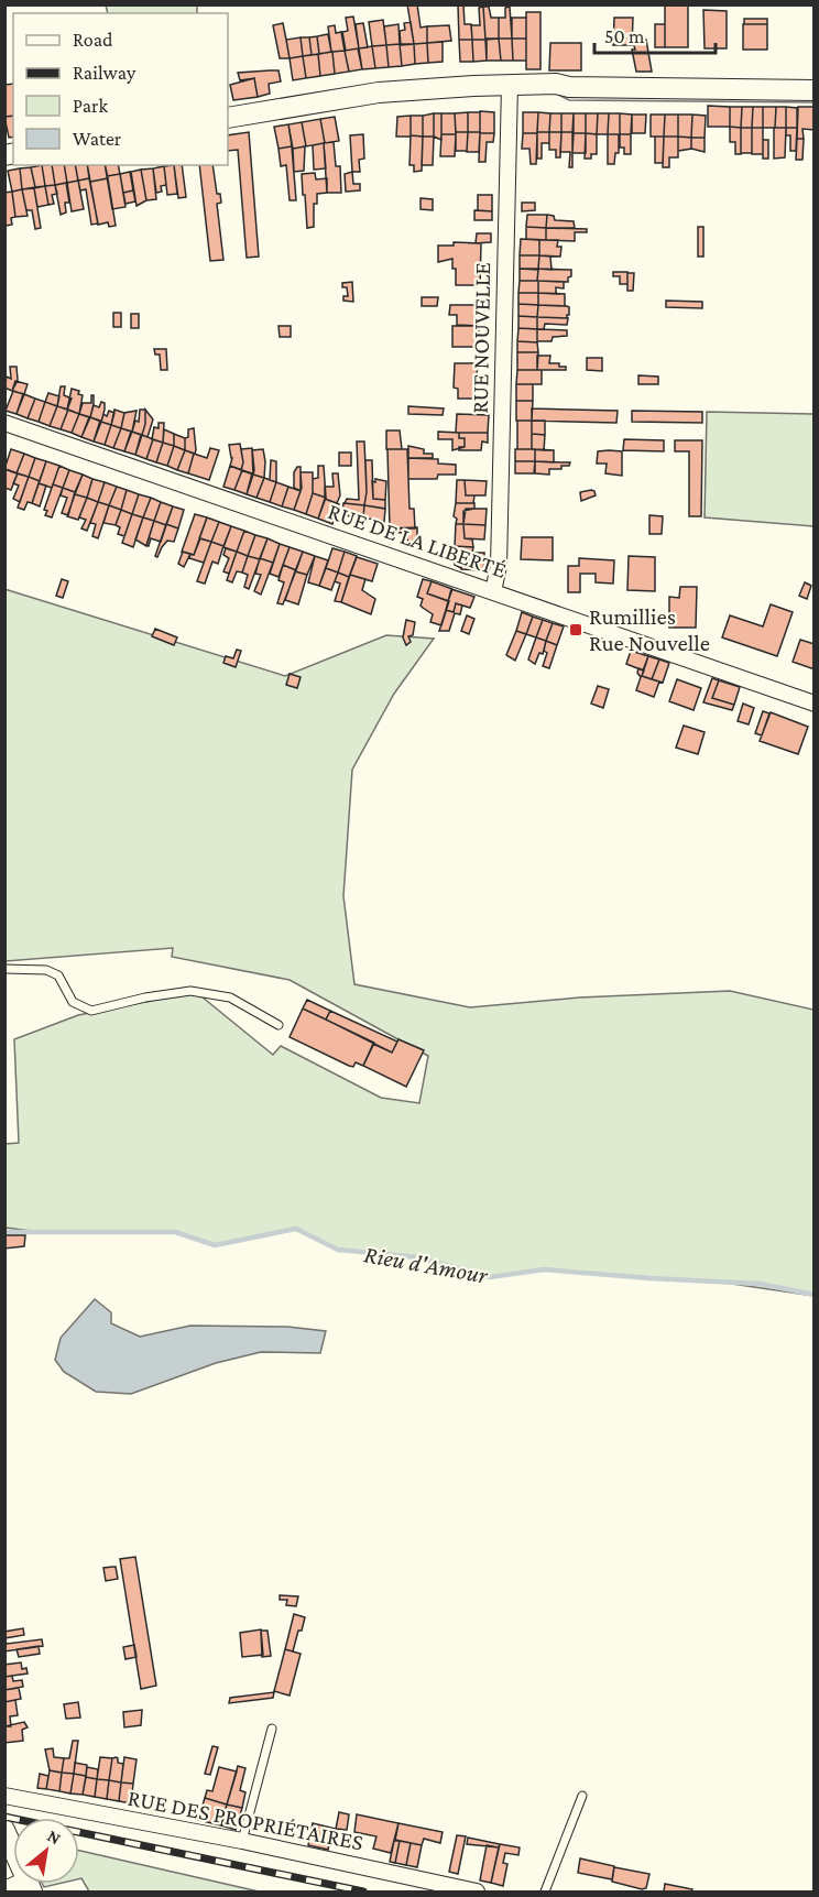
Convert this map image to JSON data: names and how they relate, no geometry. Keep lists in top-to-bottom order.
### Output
{
  "streets": {
    "street": ["RUE NOUVELLE", "RUE DE LA LIBERTÉ", "RUE DES PROPRIÉTAIRES"]
  },
  "crossings": [
    ["RUE NOUVELLE", "RUE DE LA LIBERTÉ"]
  ],
  "water": ["Rieu d'Amour"],
  "places": {
    "transit": ["Rumillies Rue Nouvelle"]
  },
  "legend": [
    "Road",
    "Railway",
    "Park",
    "Water"
  ],
  "scale_bar": "50 m",
  "north": "top right"
}
